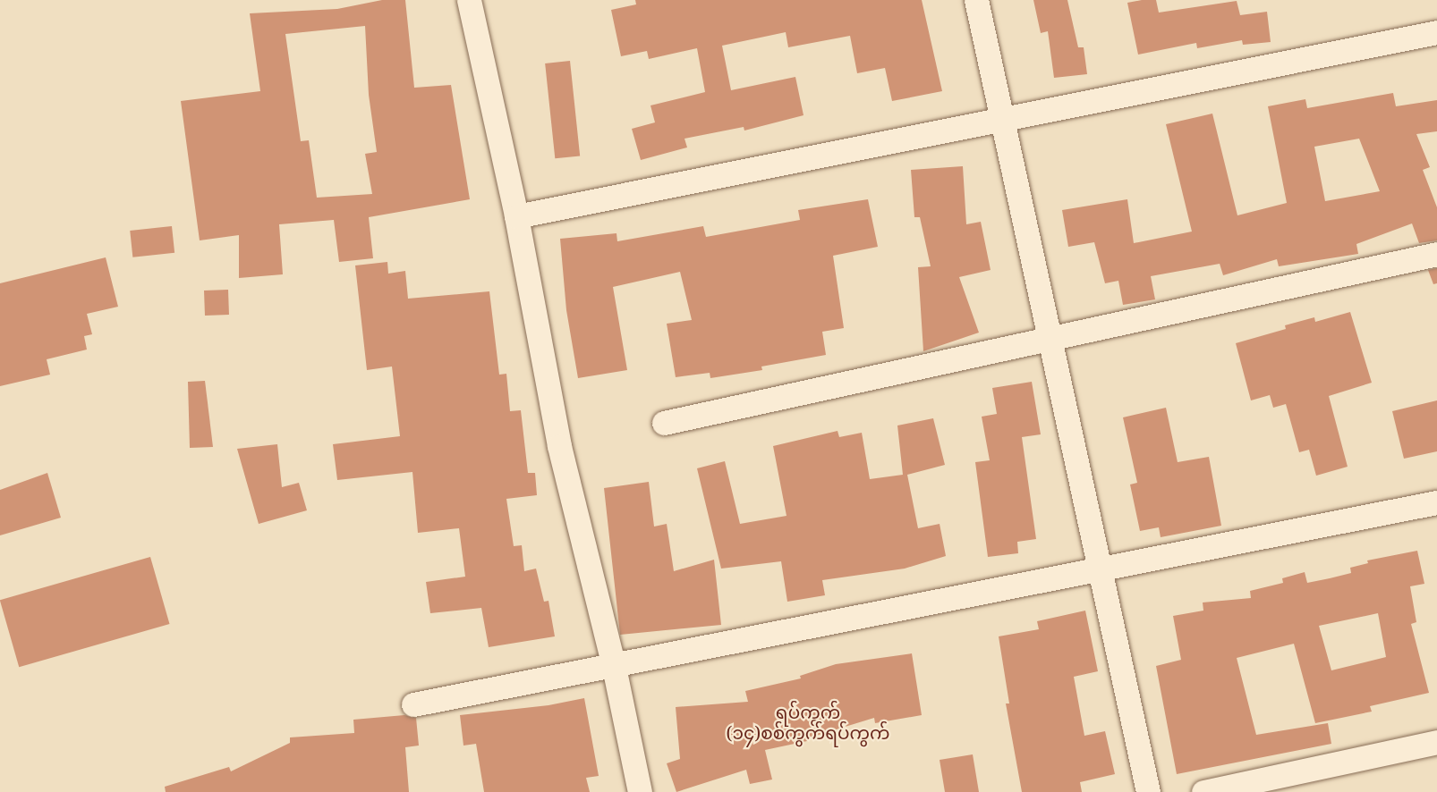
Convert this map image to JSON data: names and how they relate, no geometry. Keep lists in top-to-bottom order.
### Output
{
  "districts": ["ရပ်ကွက် (၁၄)စစ်ကွက်ရပ်ကွက်"]
}
